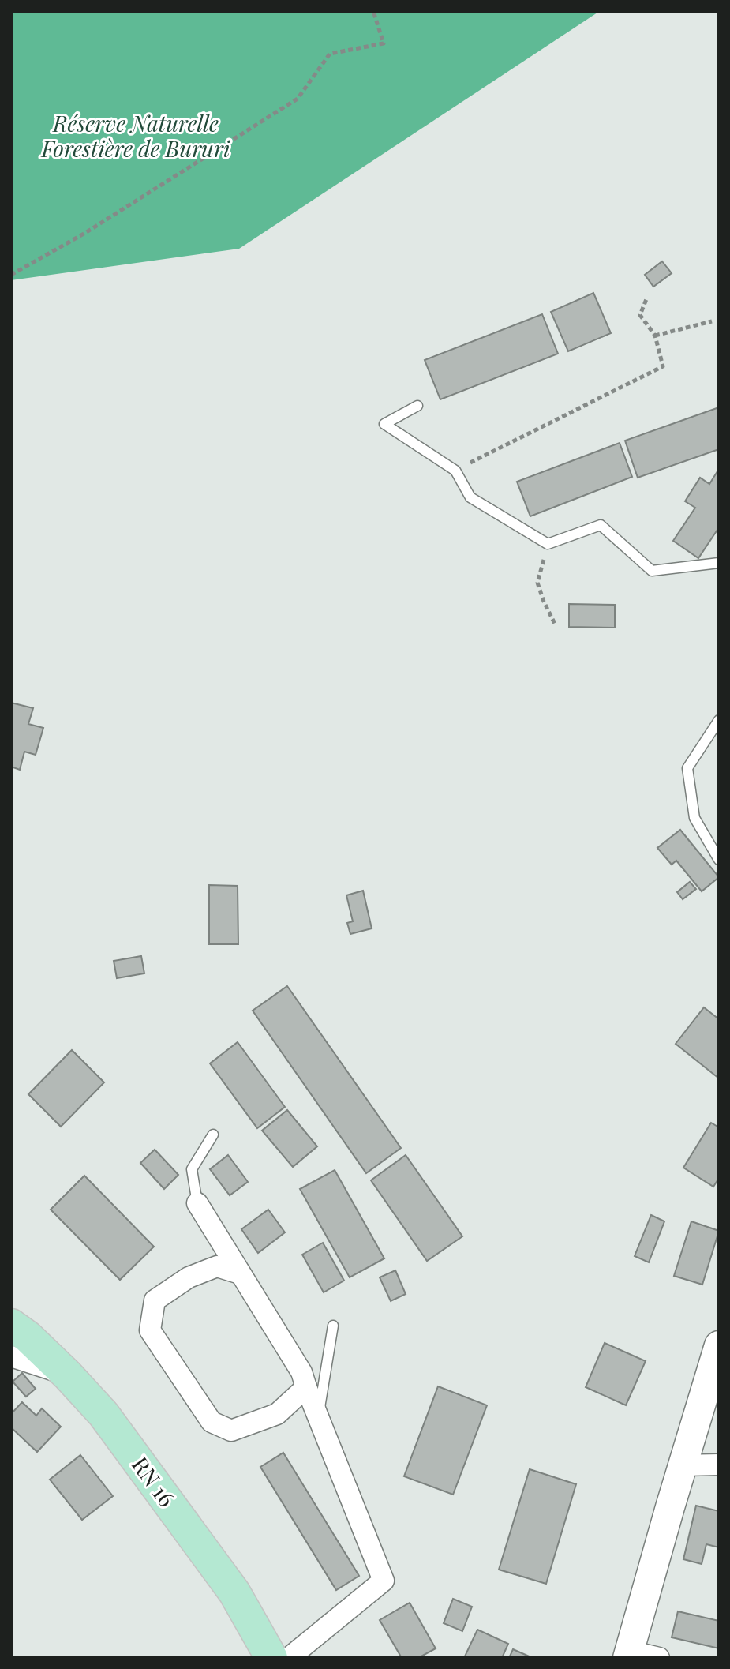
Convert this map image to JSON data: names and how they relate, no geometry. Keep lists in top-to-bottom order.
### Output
{
  "streets": {
    "main road": ["RN 16"]
  },
  "parks": ["Réserve Naturelle Forestière de Bururi"]
}
